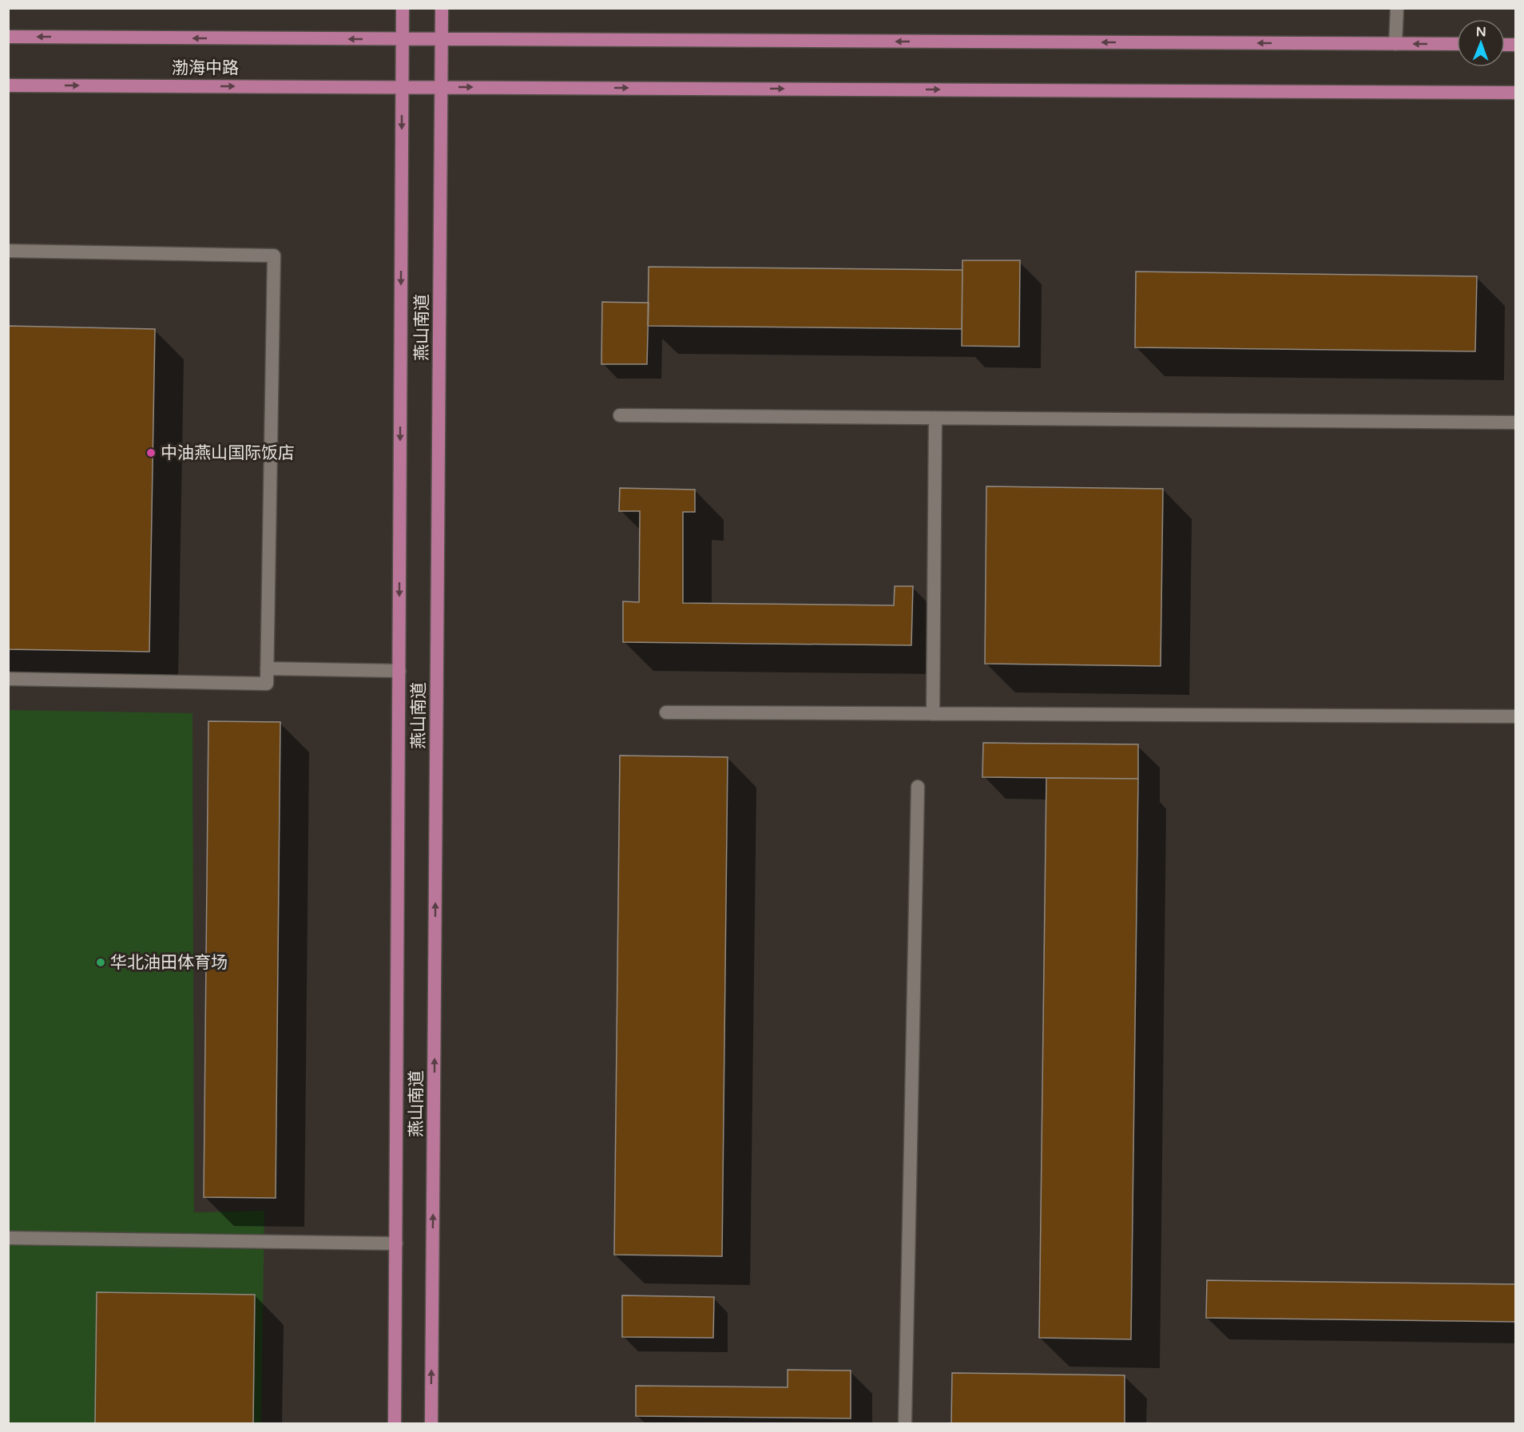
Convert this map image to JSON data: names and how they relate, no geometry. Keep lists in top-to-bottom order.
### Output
{
  "streets": {
    "main road": ["渤海中路", "燕山南道"]
  },
  "crossings": [
    ["渤海中路", "燕山南道"]
  ],
  "places": ["中油燕山国际饭店", "华北油田体育场"],
  "north": "top"
}
